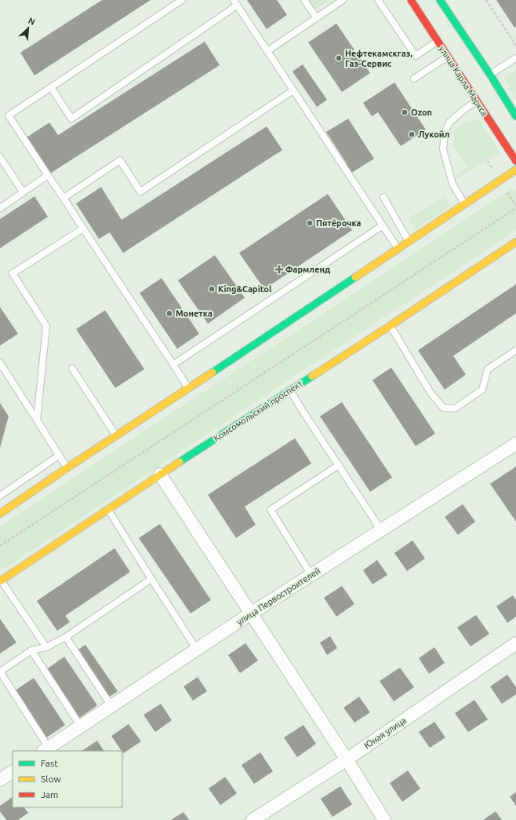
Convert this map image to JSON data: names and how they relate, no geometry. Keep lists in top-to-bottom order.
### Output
{
  "streets": {
    "main road": ["улица Карла Маркса", "Комсомольский проспект"],
    "street": ["улица Первостроителей", "Юная улица"]
  },
  "places": {
    "other": [
      "Нефтекамскгаз, Газ-Сервис",
      "Ozon",
      "Лукойл",
      "Пятёрочка",
      "King&Capitol",
      "Монетка"
    ],
    "health": ["Фармленд"]
  },
  "legend": ["Fast", "Slow", "Jam"],
  "north": "top right"
}
